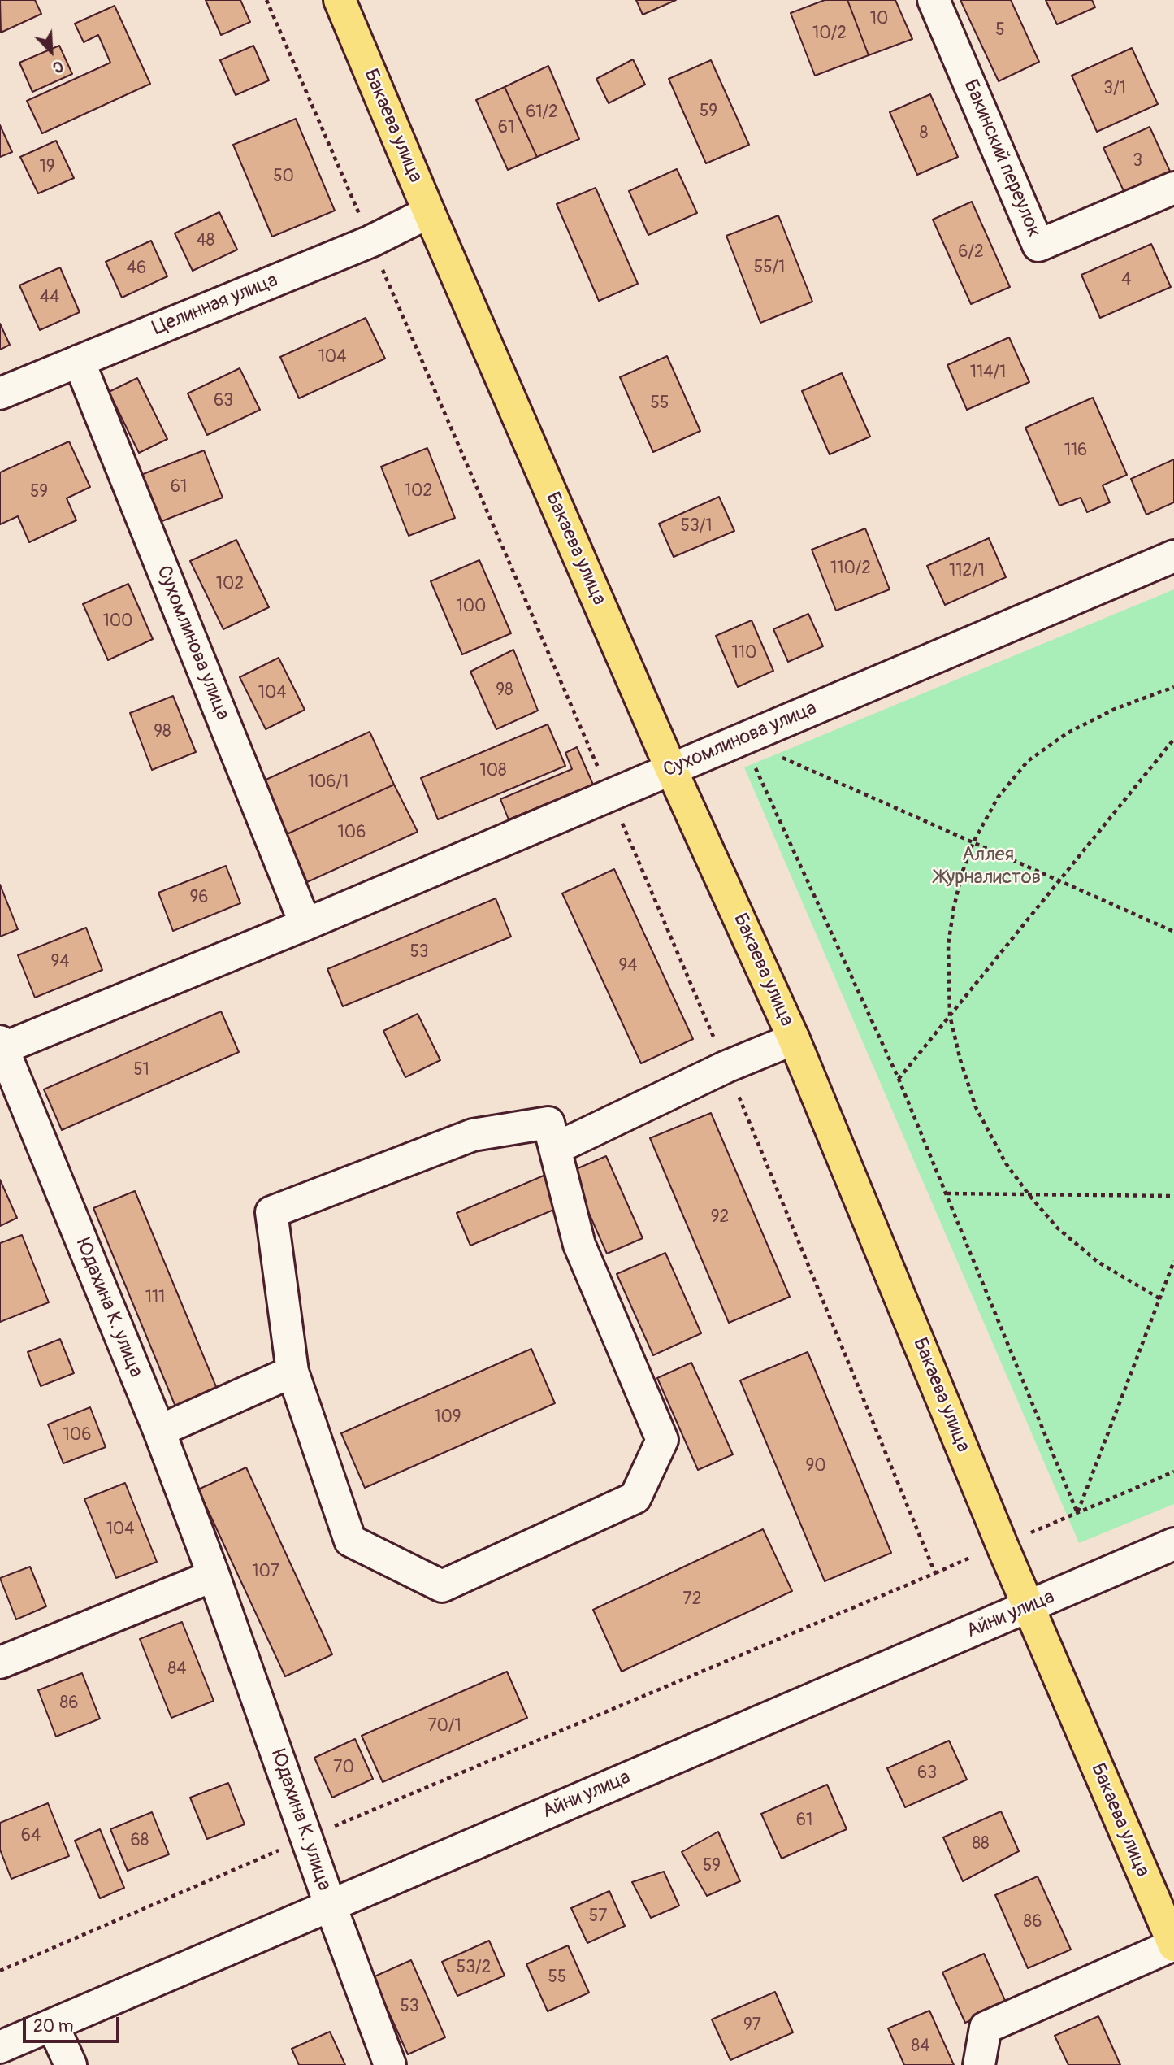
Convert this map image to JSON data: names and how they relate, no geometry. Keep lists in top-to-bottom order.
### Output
{
  "streets": {
    "main road": ["Бакаева улица"],
    "street": [
      "Бакинский переулок",
      "Целинная улица",
      "Сухомлинова улица",
      "Юдахина К. улица",
      "Айни улица"
    ]
  },
  "crossings": [
    ["Бакаева улица", "Целинная улица"],
    ["Бакаева улица", "Сухомлинова улица"],
    ["Бакаева улица", "Айни улица"],
    ["Целинная улица", "Сухомлинова улица"],
    ["Сухомлинова улица", "Юдахина К. улица"],
    ["Юдахина К. улица", "Айни улица"]
  ],
  "parks": ["Аллея Журналистов"],
  "house_numbers": [
    "10",
    "5",
    "10/2",
    "3/1",
    "59",
    "61/2",
    "61",
    "8",
    "3",
    "19",
    "50",
    "48",
    "6/2",
    "55/1",
    "46",
    "4",
    "44",
    "104",
    "114/1",
    "63",
    "55",
    "116",
    "61",
    "102",
    "59",
    "53/1",
    "110/2",
    "112/1",
    "102",
    "100",
    "100",
    "110",
    "98",
    "104",
    "98",
    "108",
    "106/1",
    "106",
    "96",
    "53",
    "94",
    "94",
    "51",
    "92",
    "111",
    "109",
    "106",
    "90",
    "104",
    "107",
    "72",
    "84",
    "86",
    "70/1",
    "70",
    "63",
    "61",
    "64",
    "68",
    "88",
    "59",
    "57",
    "86",
    "53/2",
    "55",
    "53",
    "97",
    "84"
  ],
  "scale_bar": "20 m",
  "north": "bottom right"
}
